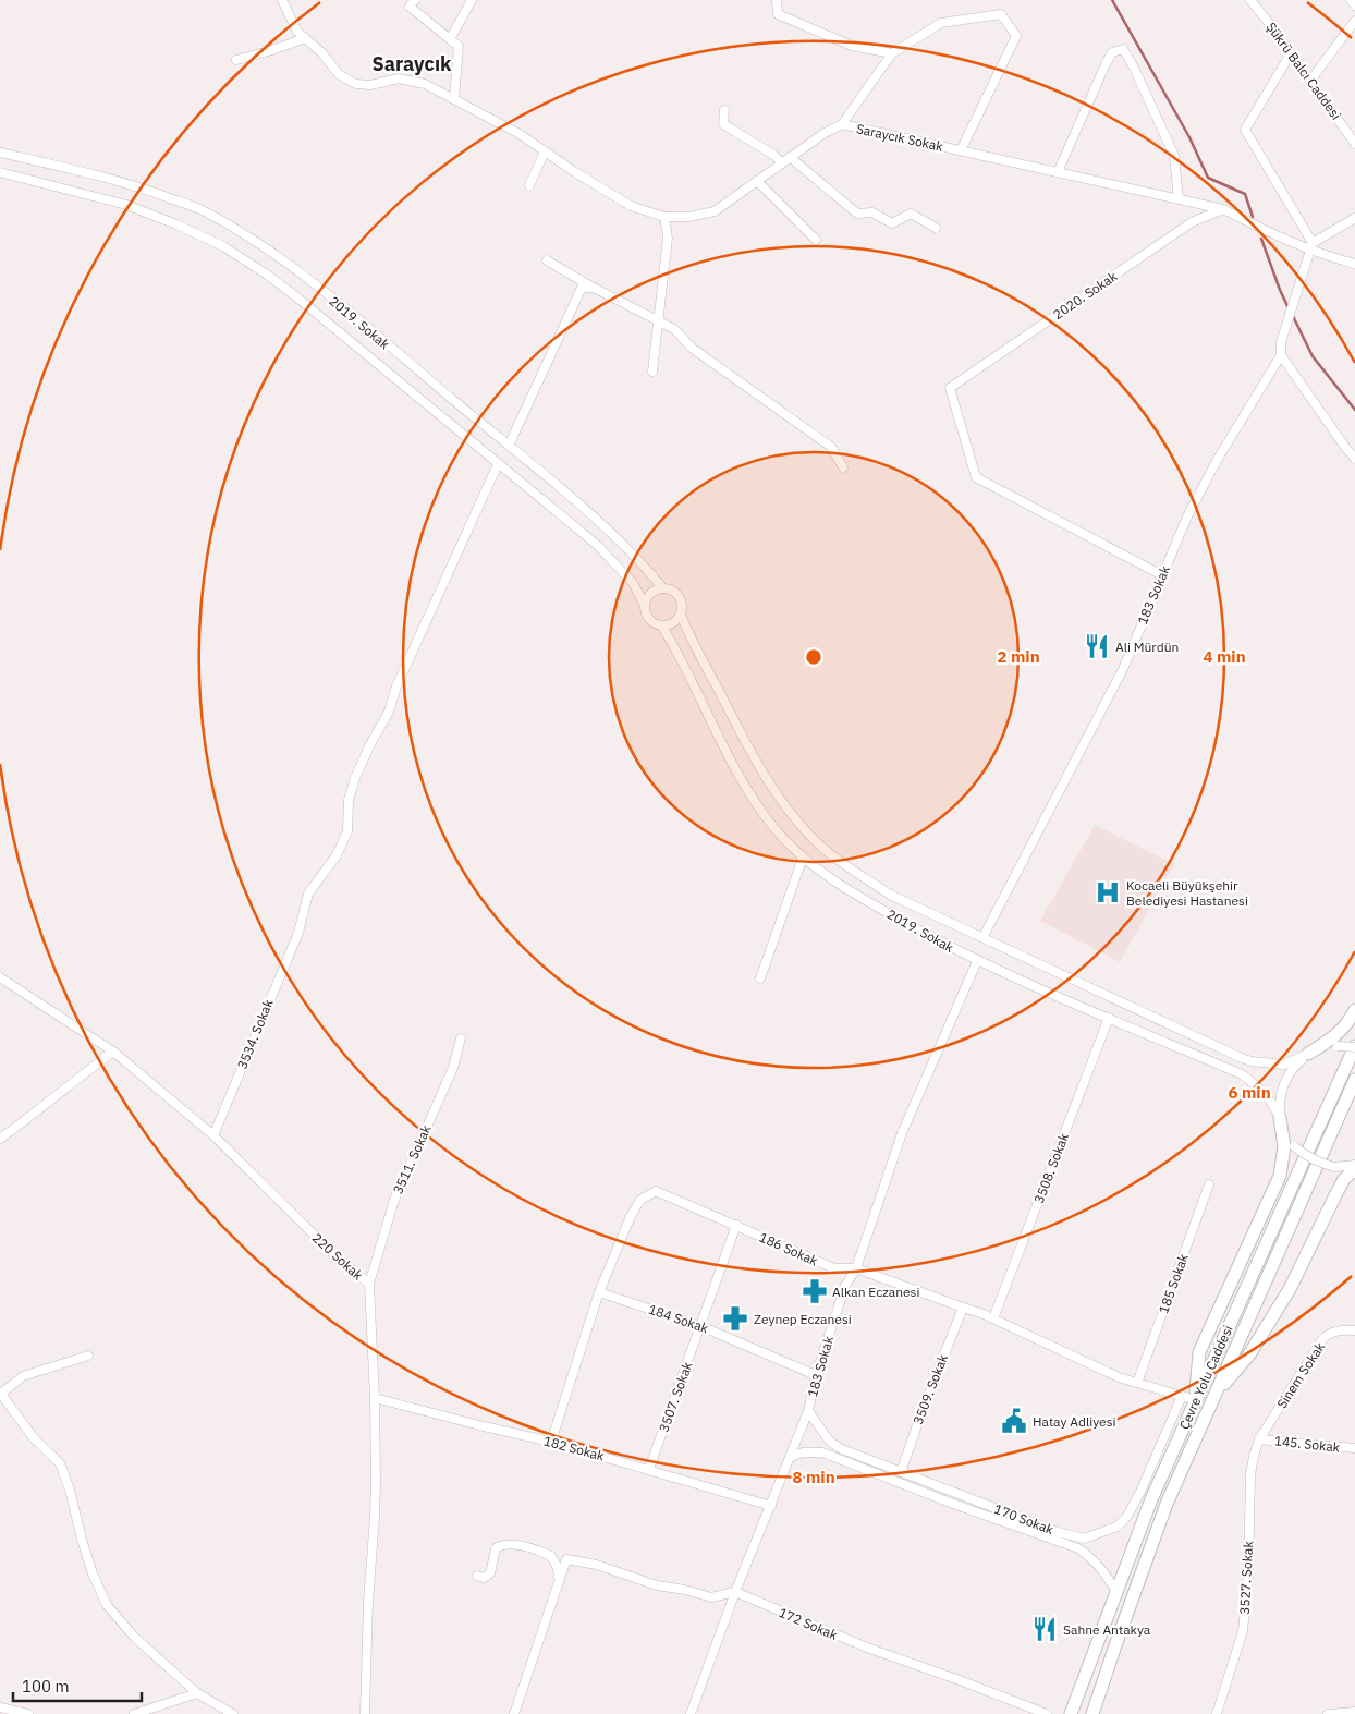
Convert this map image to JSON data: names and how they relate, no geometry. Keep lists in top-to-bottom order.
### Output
{
  "streets": {
    "highway": ["Çevre Yolu Caddesi"],
    "street": [
      "Şükrü Balcı Caddesi",
      "Saraycık Sokak",
      "2020. Sokak",
      "2019. Sokak",
      "183 Sokak",
      "3534. Sokak",
      "3511. Sokak",
      "3508. Sokak",
      "186 Sokak",
      "220 Sokak",
      "185 Sokak",
      "184 Sokak",
      "Sinem Sokak",
      "3509. Sokak",
      "3507. Sokak",
      "145. Sokak",
      "182 Sokak",
      "170 Sokak",
      "3527. Sokak",
      "172 Sokak"
    ]
  },
  "crossings": [
    ["Saraycık Sokak", "2020. Sokak"],
    ["Saraycık Sokak", "183 Sokak"],
    ["2020. Sokak", "183 Sokak"],
    ["2019. Sokak", "183 Sokak"],
    ["2019. Sokak", "3534. Sokak"],
    ["2019. Sokak", "3508. Sokak"],
    ["2019. Sokak", "Çevre Yolu Caddesi"],
    ["183 Sokak", "186 Sokak"],
    ["183 Sokak", "184 Sokak"],
    ["183 Sokak", "182 Sokak"],
    ["183 Sokak", "170 Sokak"],
    ["183 Sokak", "172 Sokak"],
    ["3534. Sokak", "220 Sokak"],
    ["3511. Sokak", "220 Sokak"],
    ["3508. Sokak", "186 Sokak"],
    ["186 Sokak", "185 Sokak"],
    ["186 Sokak", "184 Sokak"],
    ["186 Sokak", "Çevre Yolu Caddesi"],
    ["186 Sokak", "3509. Sokak"],
    ["186 Sokak", "3507. Sokak"],
    ["186 Sokak", "182 Sokak"],
    ["186 Sokak", "170 Sokak"],
    ["220 Sokak", "182 Sokak"],
    ["184 Sokak", "3507. Sokak"],
    ["Sinem Sokak", "145. Sokak"],
    ["Sinem Sokak", "3527. Sokak"],
    ["Çevre Yolu Caddesi", "170 Sokak"],
    ["3509. Sokak", "170 Sokak"],
    ["3507. Sokak", "182 Sokak"],
    ["145. Sokak", "3527. Sokak"]
  ],
  "districts": ["Saraycık"],
  "places": {
    "restaurant": ["Ali Mürdün", "Sahne Antakya"],
    "hospital": ["Kocaeli Büyükşehir Belediyesi Hastanesi"],
    "pharmacy": ["Alkan Eczanesi", "Zeynep Eczanesi"],
    "public building": ["Hatay Adliyesi"]
  },
  "scale_bar": "100 m",
  "rings": [
    "2 min",
    "4 min",
    "6 min",
    "8 min"
  ]
}
